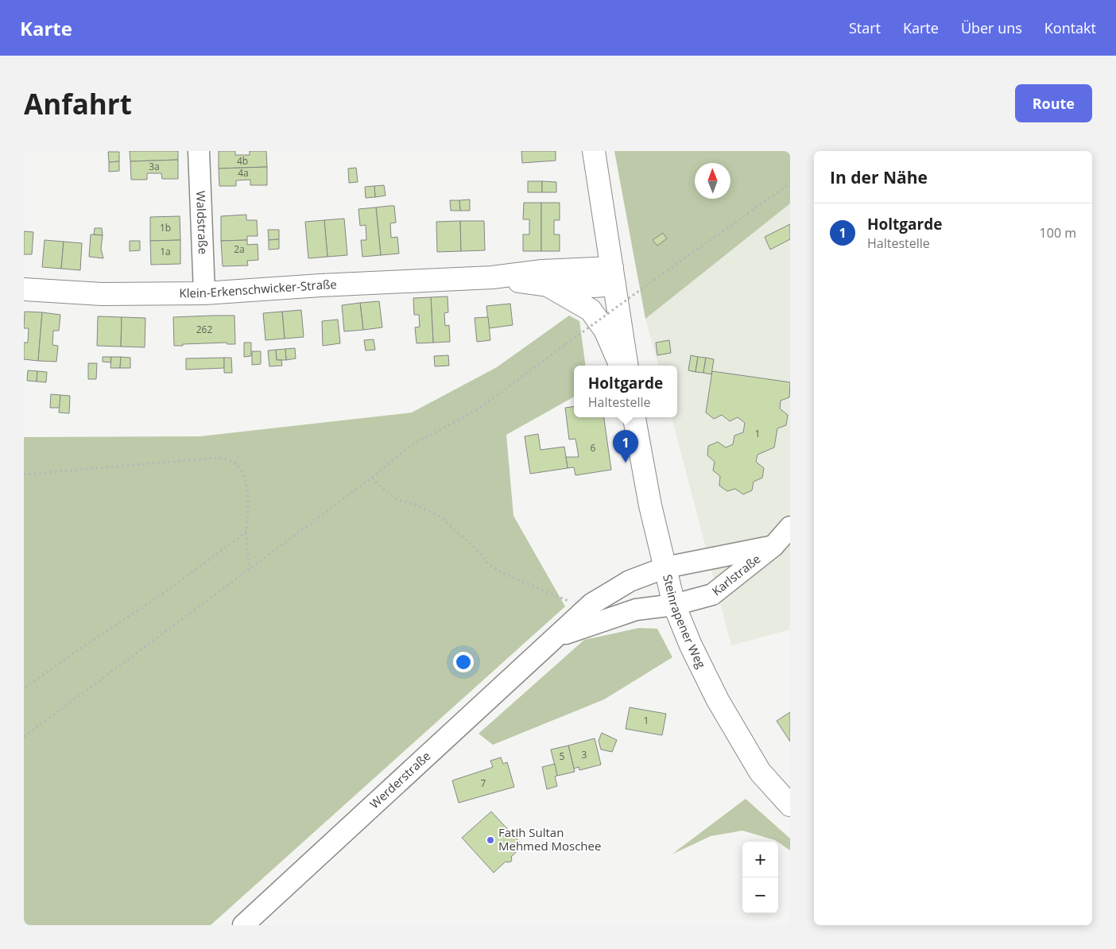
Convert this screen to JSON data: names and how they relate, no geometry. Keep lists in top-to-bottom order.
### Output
{
  "streets": {
    "street": [
      "Waldstraße",
      "Klein-Erkenschwicker-Straße",
      "Karlstraße",
      "Steinrapener Weg",
      "Werderstraße"
    ]
  },
  "crossings": [
    ["Waldstraße", "Klein-Erkenschwicker-Straße"],
    ["Karlstraße", "Steinrapener Weg"],
    ["Karlstraße", "Werderstraße"],
    ["Steinrapener Weg", "Werderstraße"]
  ],
  "places": ["Fatih Sultan Mehmed Moschee"],
  "house_numbers": [
    "4b",
    "3a",
    "4a",
    "1b",
    "2a",
    "1a",
    "262",
    "1",
    "6",
    "1",
    "3",
    "5",
    "7"
  ],
  "north": "top",
  "page": {
    "header": "Karte",
    "nav": [
      "Start",
      "Karte",
      "Über uns",
      "Kontakt"
    ],
    "buttons": "Route",
    "title": "Anfahrt",
    "heading": "In der Nähe",
    "list": [
      {
        "mark": "1",
        "name": "Holtgarde",
        "note": "Haltestelle",
        "value": "100 m"
      }
    ],
    "popup": ["Holtgarde", "Haltestelle"],
    "pins": "1",
    "map_buttons": ["+", "−"]
  }
}
